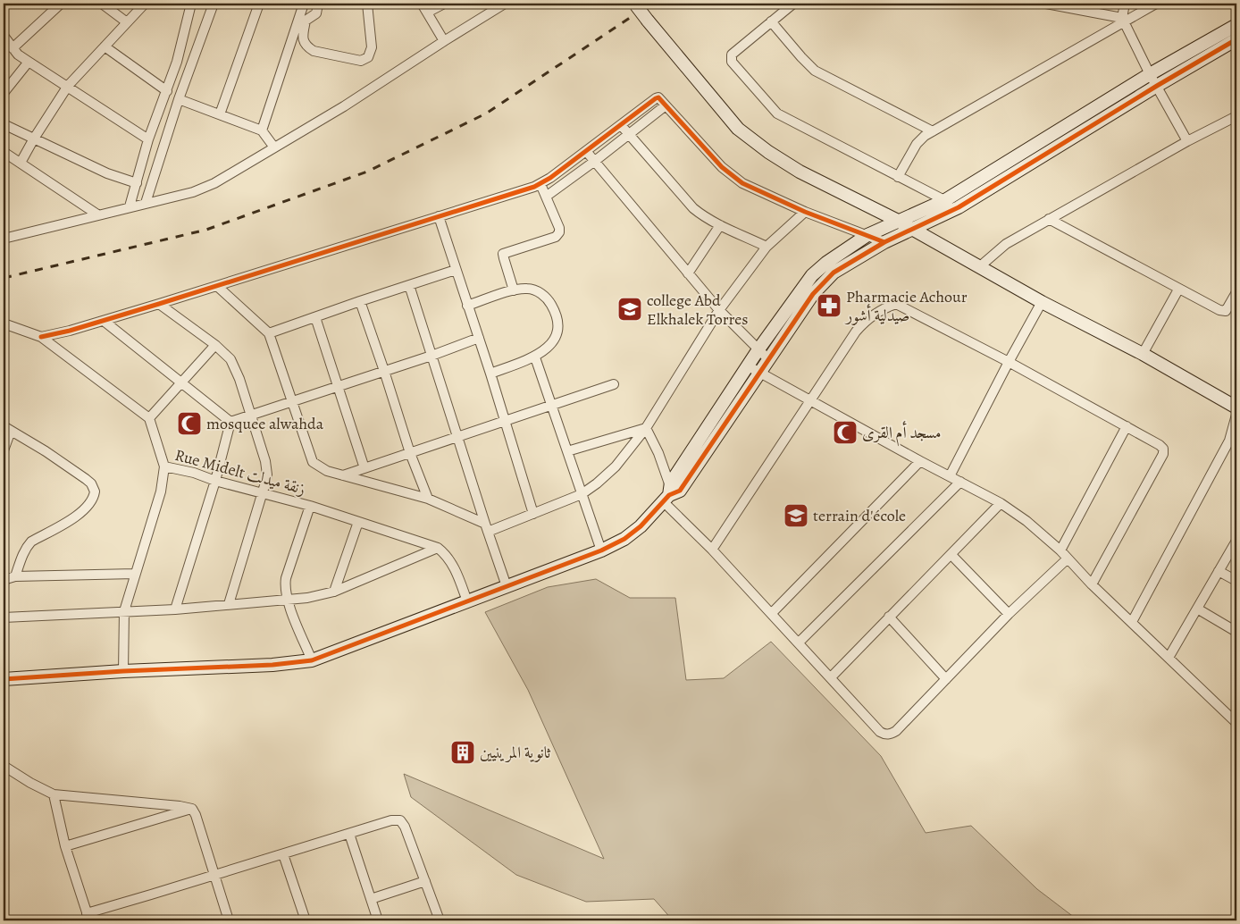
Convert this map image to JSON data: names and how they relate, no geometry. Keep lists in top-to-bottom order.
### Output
{
  "streets": {
    "street": ["Rue Midelt زنقة ميدلت"]
  },
  "places": {
    "pharmacy": ["Pharmacie Achour صيدلية أشور"],
    "school or university": ["college Abd Elkhalek Torres", "terrain d'école"],
    "mosque": ["mosquee alwahda", "مسجد أم القرى"],
    "building": ["ثانوية المرينيين"]
  }
}
